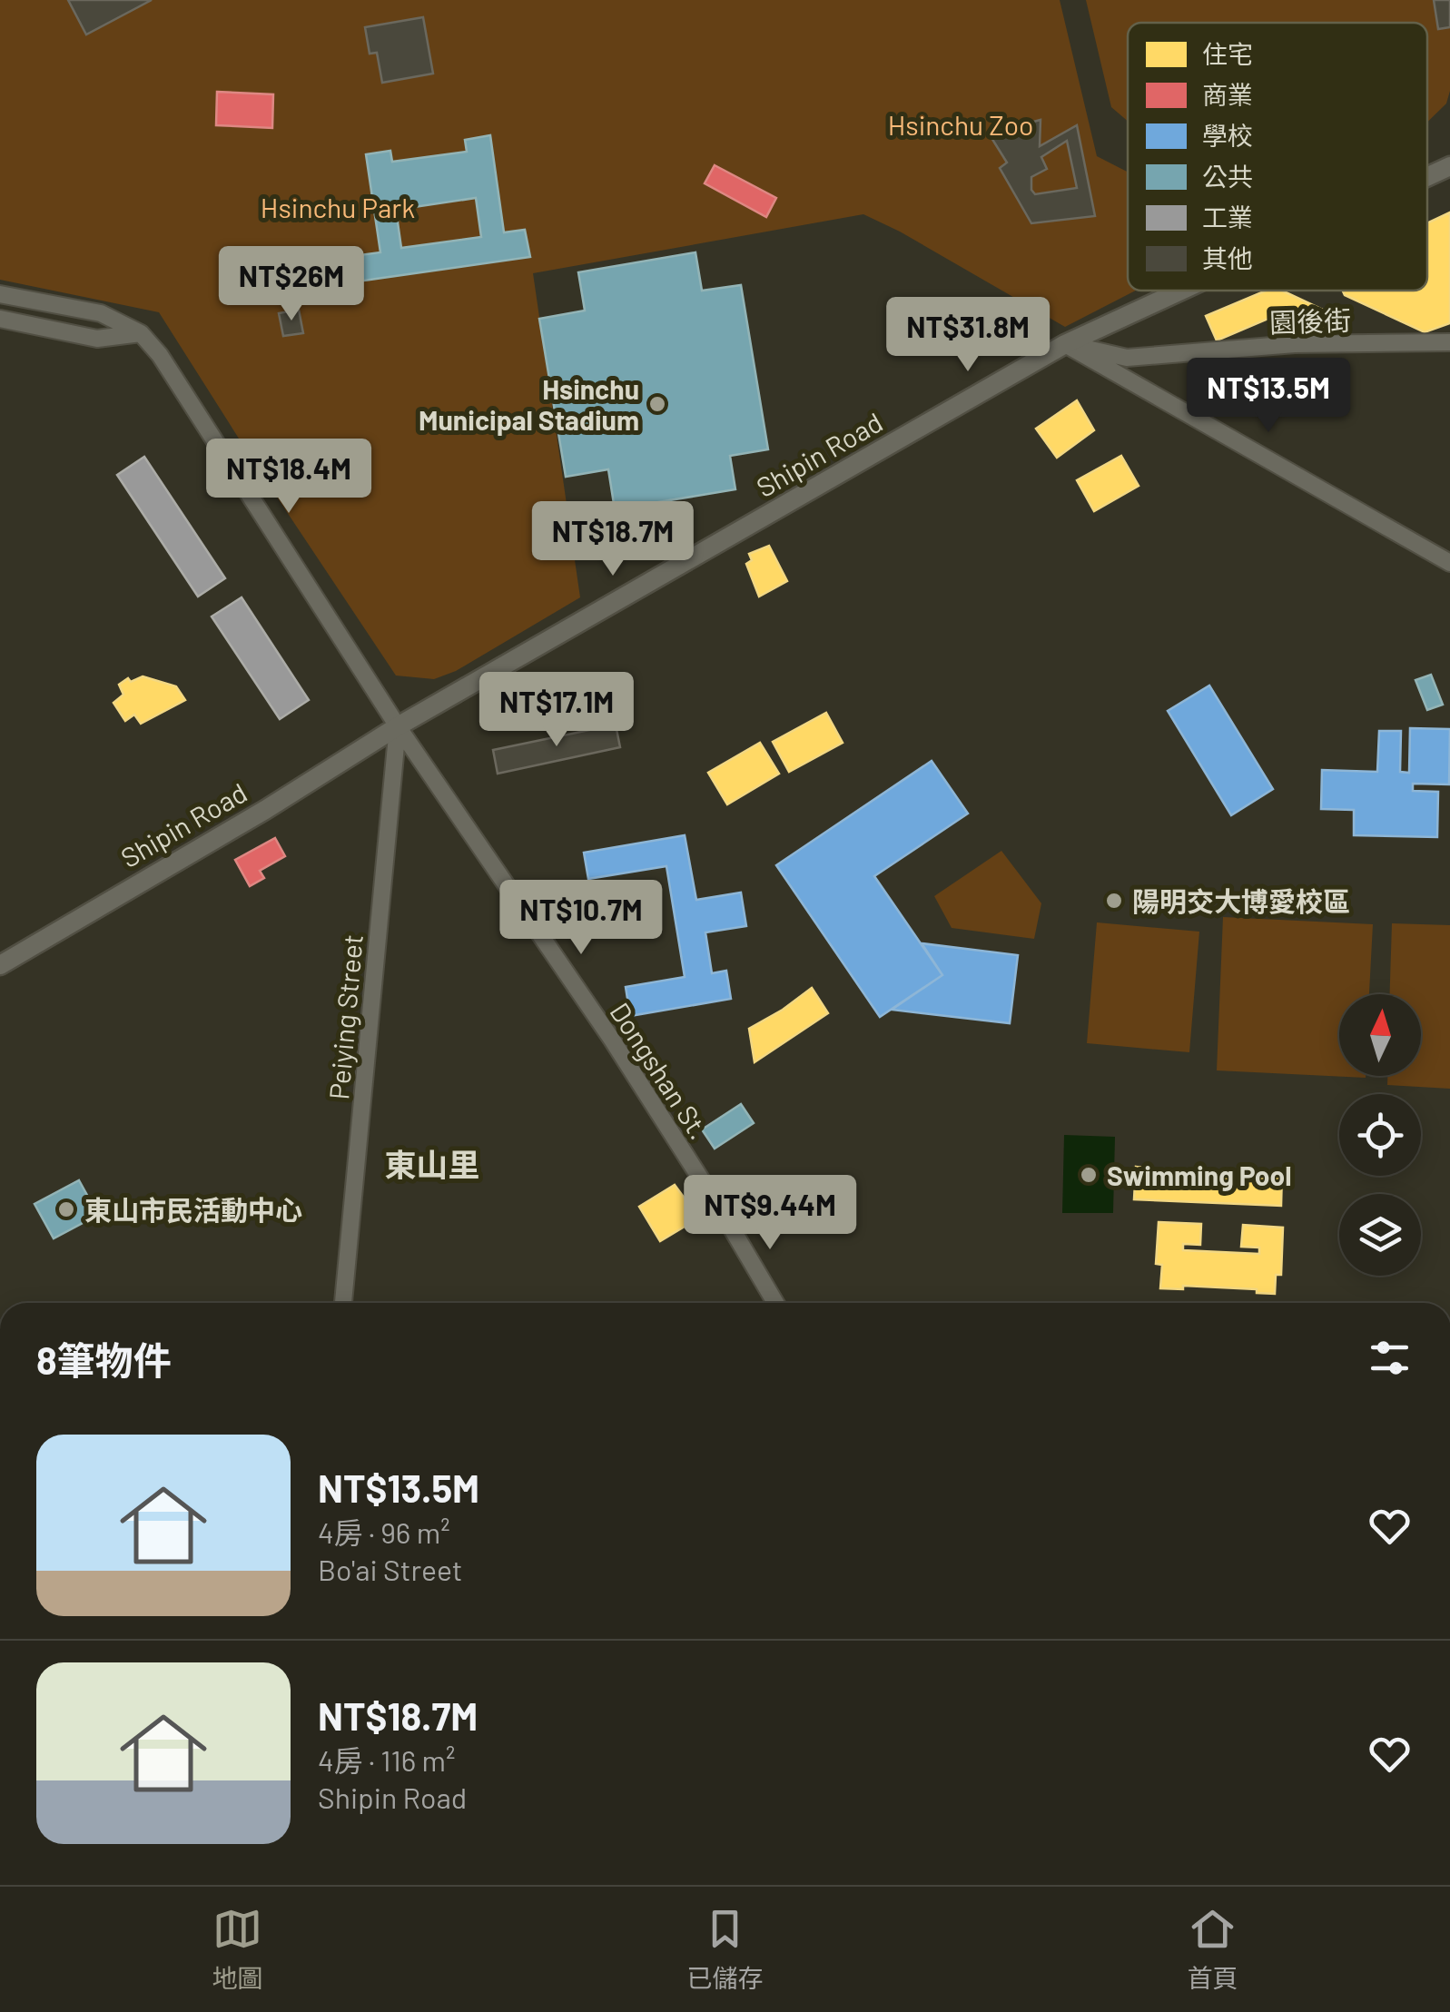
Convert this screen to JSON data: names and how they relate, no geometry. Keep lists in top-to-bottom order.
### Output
{
  "streets": {
    "street": [
      "園後街",
      "Shipin Road",
      "Peiying Street",
      "Dongshan St."
    ]
  },
  "crossings": [
    ["園後街", "Shipin Road"],
    ["Shipin Road", "Peiying Street"],
    ["Shipin Road", "Dongshan St."],
    ["Peiying Street", "Dongshan St."]
  ],
  "districts": ["東山里"],
  "parks": ["Hsinchu Zoo", "Hsinchu Park"],
  "places": [
    "Hsinchu Municipal Stadium",
    "陽明交大博愛校區",
    "Swimming Pool",
    "東山市民活動中心"
  ],
  "legend": [
    "住宅",
    "商業",
    "學校",
    "公共",
    "工業",
    "其他"
  ],
  "north": "top",
  "page": {
    "price": [
      "NT$26M",
      "NT$31.8M",
      "NT$13.5M",
      "NT$18.4M",
      "NT$18.7M",
      "NT$17.1M",
      "NT$10.7M",
      "NT$9.44M"
    ],
    "heading": "8筆物件",
    "list": [
      {
        "name": "NT$13.5M",
        "note": "4房 · 96 m² · Bo'ai Street"
      },
      {
        "name": "NT$18.7M",
        "note": "4房 · 116 m² · Shipin Road"
      }
    ],
    "tabs": ["地圖", "已儲存", "首頁"]
  }
}
